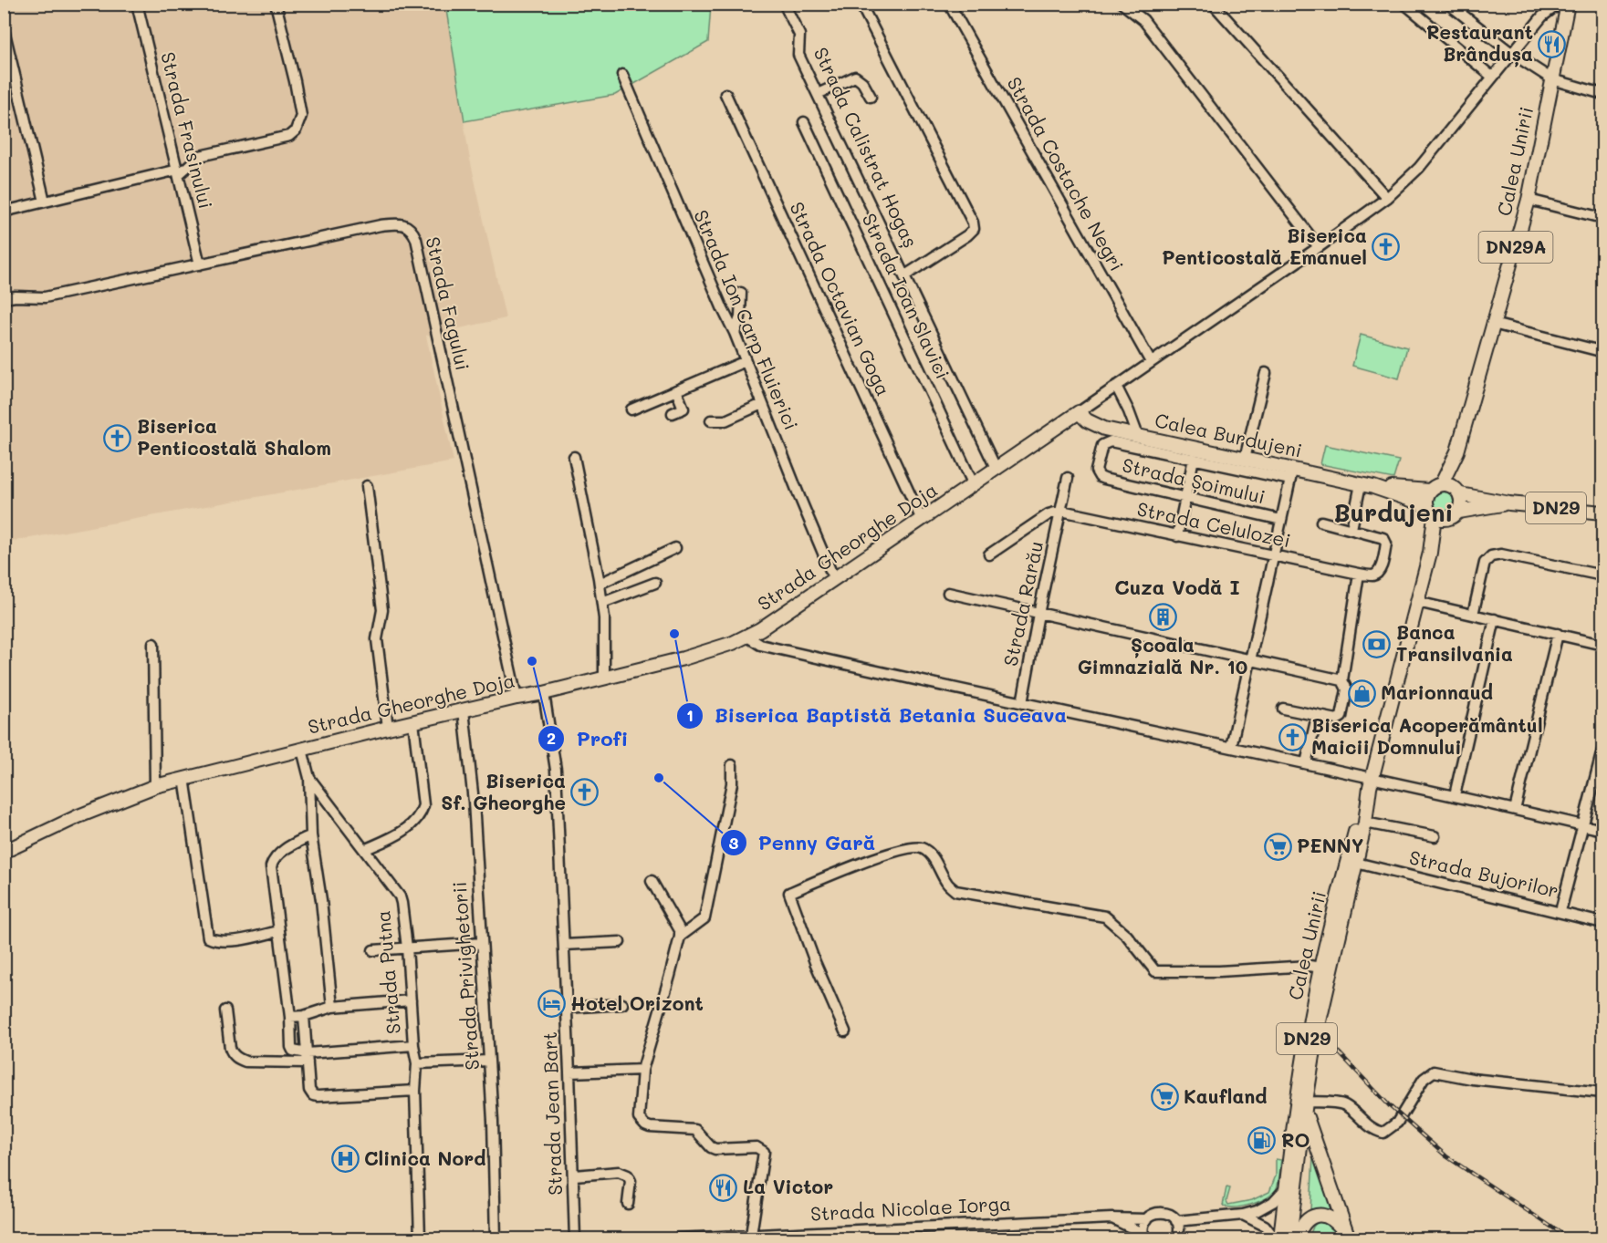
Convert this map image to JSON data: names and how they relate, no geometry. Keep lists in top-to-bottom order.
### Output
{
  "streets": {
    "main road": [
      "Calea Unirii",
      "DN29A",
      "Calea Burdujeni",
      "DN29",
      "Strada Gheorghe Doja"
    ],
    "street": [
      "Strada Frasinului",
      "Strada Calistrat Hogaș",
      "Strada Costache Negri",
      "Strada Ioan Slavici",
      "Strada Octavian Goga",
      "Strada Fagului",
      "Strada Ion Carp Fluierici",
      "Strada Șoimului",
      "Strada Celulozei",
      "Strada Rarău",
      "Strada Bujorilor",
      "Strada Putna",
      "Strada Privighetorii",
      "Strada Jean Bart",
      "Strada Nicolae Iorga"
    ]
  },
  "crossings": [
    ["Strada Frasinului", "Strada Fagului"],
    ["Strada Calistrat Hogaș", "Strada Gheorghe Doja"],
    ["Calea Unirii", "Calea Burdujeni"],
    ["Calea Unirii", "DN29"],
    ["Calea Unirii", "Strada Gheorghe Doja"],
    ["Calea Unirii", "Strada Bujorilor"],
    ["Calea Unirii", "Strada Nicolae Iorga"],
    ["Strada Costache Negri", "Strada Gheorghe Doja"],
    ["Strada Ioan Slavici", "Strada Gheorghe Doja"],
    ["Strada Octavian Goga", "Strada Gheorghe Doja"],
    ["Strada Fagului", "Strada Gheorghe Doja"],
    ["Strada Ion Carp Fluierici", "Strada Gheorghe Doja"],
    ["Calea Burdujeni", "DN29"],
    ["Calea Burdujeni", "Strada Gheorghe Doja"],
    ["Strada Celulozei", "Strada Rarău"],
    ["Strada Gheorghe Doja", "Strada Putna"],
    ["Strada Gheorghe Doja", "Strada Privighetorii"],
    ["Strada Gheorghe Doja", "Strada Jean Bart"]
  ],
  "districts": ["Burdujeni", "Cuza Vodă I"],
  "places": {
    "restaurant": ["Restaurant Brândușa", "La Victor"],
    "church": [
      "Biserica Penticostală Emanuel",
      "Biserica Penticostală Shalom",
      "Biserica Acoperământul Maicii Domnului",
      "Biserica Sf. Gheorghe"
    ],
    "building": ["Școala Gimnazială Nr. 10"],
    "other": ["Biserica Baptistă Betania Suceava", "Profi", "Penny Gară"],
    "bank": ["Banca Transilvania"],
    "shop": ["Marionnaud"],
    "supermarket": ["PENNY", "Kaufland"],
    "hotel": ["Hotel Orizont"],
    "fuel station": ["RO"],
    "hospital": ["Clinica Nord"]
  }
}
